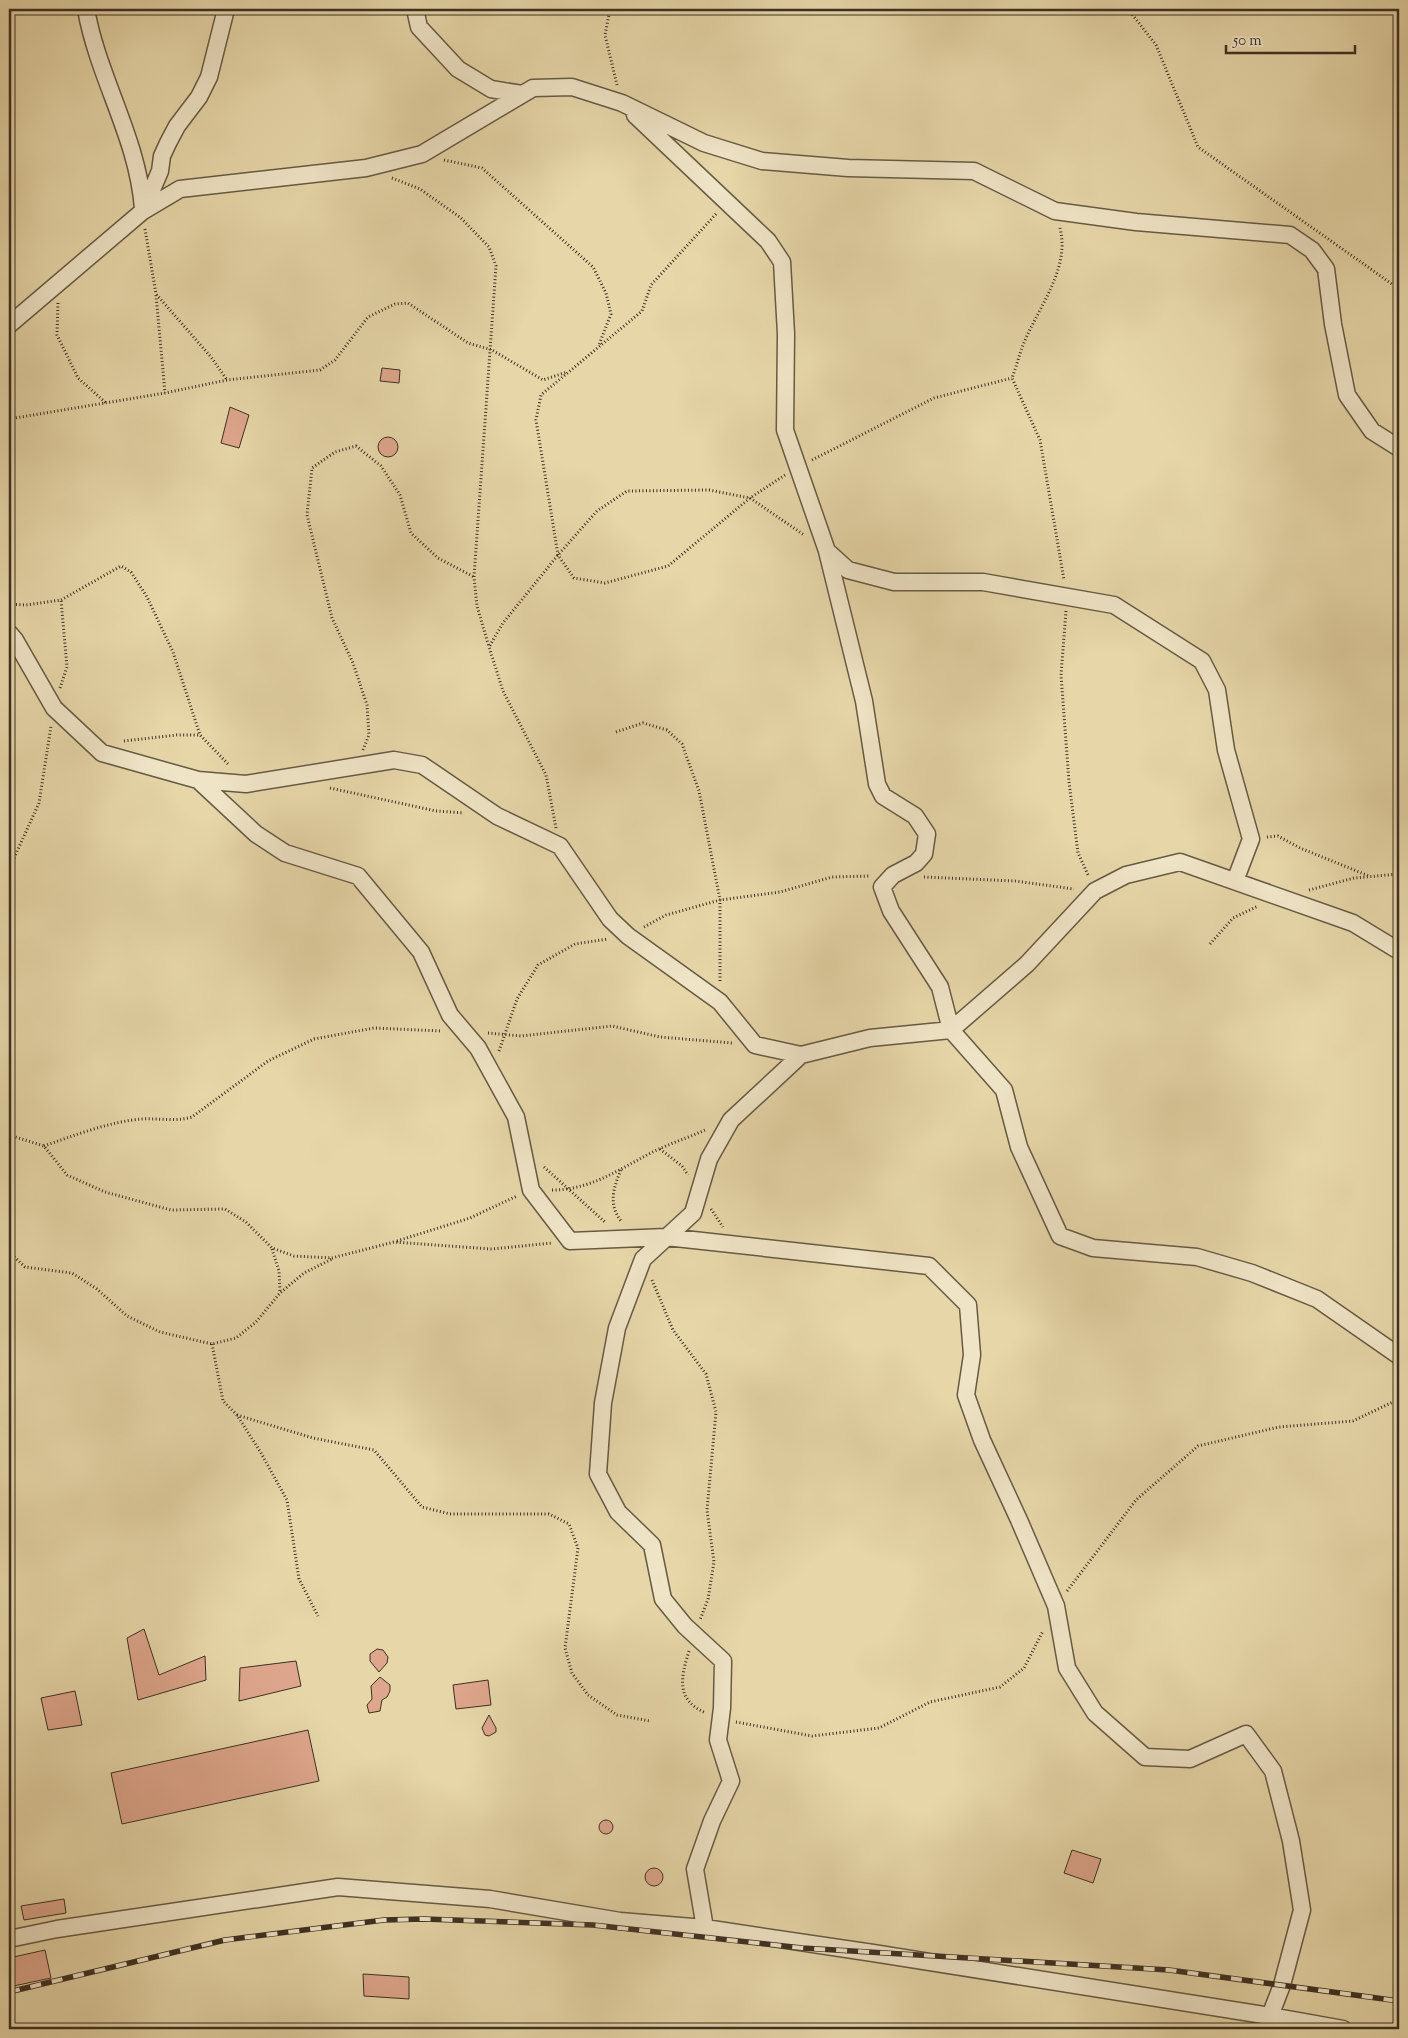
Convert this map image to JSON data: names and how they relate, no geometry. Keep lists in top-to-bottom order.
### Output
{
  "scale_bar": "50 m"
}
